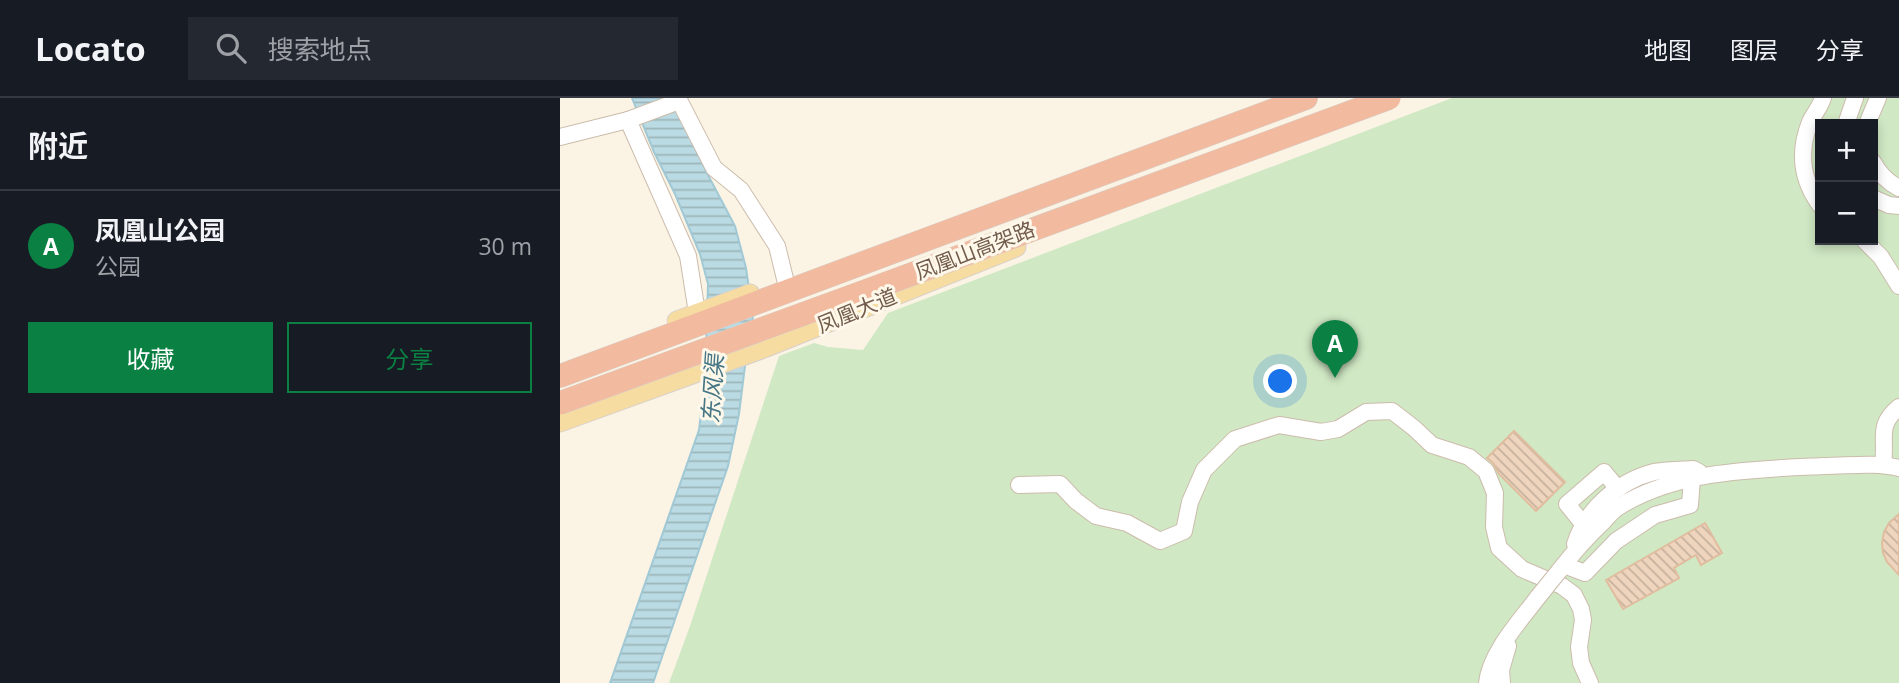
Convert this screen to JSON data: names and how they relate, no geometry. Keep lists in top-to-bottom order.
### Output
{
  "streets": {
    "highway": ["凤凰山高架路"],
    "main road": ["凤凰大道"]
  },
  "crossings": [
    ["凤凰山高架路", "凤凰大道"]
  ],
  "water": ["东风渠"],
  "page": {
    "header": "Locato",
    "search": "搜索地点",
    "nav": ["地图", "图层", "分享"],
    "heading": "附近",
    "map_buttons": ["+", "−"],
    "list": [
      {
        "mark": "A",
        "name": "凤凰山公园",
        "note": "公园",
        "value": "30 m"
      }
    ],
    "buttons": ["收藏", "分享"],
    "pins": "A"
  }
}
